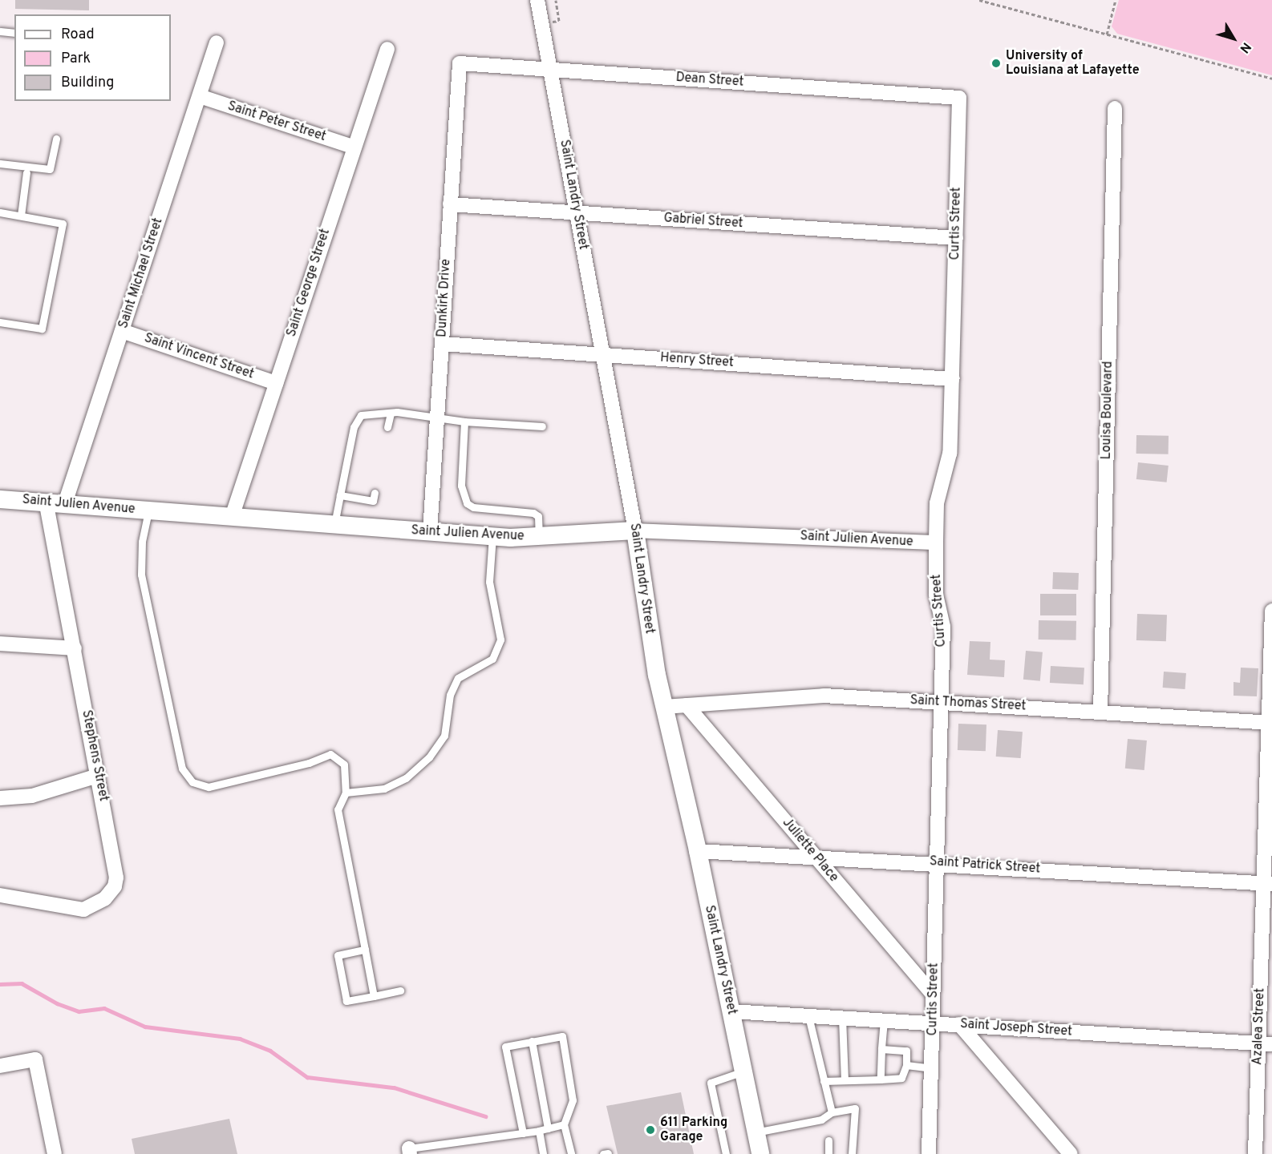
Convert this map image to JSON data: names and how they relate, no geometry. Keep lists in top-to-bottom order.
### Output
{
  "streets": {
    "street": [
      "Dean Street",
      "Saint Peter Street",
      "Saint Landry Street",
      "Gabriel Street",
      "Curtis Street",
      "Saint Michael Street",
      "Saint George Street",
      "Dunkirk Drive",
      "Saint Vincent Street",
      "Henry Street",
      "Louisa Boulevard",
      "Saint Julien Avenue",
      "Saint Thomas Street",
      "Stephens Street",
      "Juliette Place",
      "Saint Patrick Street",
      "Azalea Street",
      "Saint Joseph Street"
    ]
  },
  "crossings": [
    ["Dean Street", "Saint Landry Street"],
    ["Dean Street", "Curtis Street"],
    ["Dean Street", "Dunkirk Drive"],
    ["Saint Peter Street", "Saint Michael Street"],
    ["Saint Peter Street", "Saint George Street"],
    ["Saint Landry Street", "Gabriel Street"],
    ["Saint Landry Street", "Henry Street"],
    ["Saint Landry Street", "Saint Julien Avenue"],
    ["Saint Landry Street", "Saint Thomas Street"],
    ["Saint Landry Street", "Saint Patrick Street"],
    ["Saint Landry Street", "Saint Joseph Street"],
    ["Gabriel Street", "Curtis Street"],
    ["Gabriel Street", "Dunkirk Drive"],
    ["Curtis Street", "Henry Street"],
    ["Curtis Street", "Saint Julien Avenue"],
    ["Curtis Street", "Saint Thomas Street"],
    ["Curtis Street", "Juliette Place"],
    ["Curtis Street", "Saint Patrick Street"],
    ["Curtis Street", "Saint Joseph Street"],
    ["Saint Michael Street", "Saint Vincent Street"],
    ["Saint Michael Street", "Saint Julien Avenue"],
    ["Saint George Street", "Saint Vincent Street"],
    ["Saint George Street", "Saint Julien Avenue"],
    ["Dunkirk Drive", "Henry Street"],
    ["Dunkirk Drive", "Saint Julien Avenue"],
    ["Louisa Boulevard", "Saint Thomas Street"],
    ["Saint Julien Avenue", "Stephens Street"],
    ["Saint Thomas Street", "Juliette Place"],
    ["Saint Thomas Street", "Azalea Street"],
    ["Juliette Place", "Saint Patrick Street"],
    ["Saint Patrick Street", "Azalea Street"],
    ["Azalea Street", "Saint Joseph Street"]
  ],
  "places": ["University of Louisiana at Lafayette", "611 Parking Garage"],
  "legend": ["Road", "Park", "Building"],
  "north": "bottom right"
}
